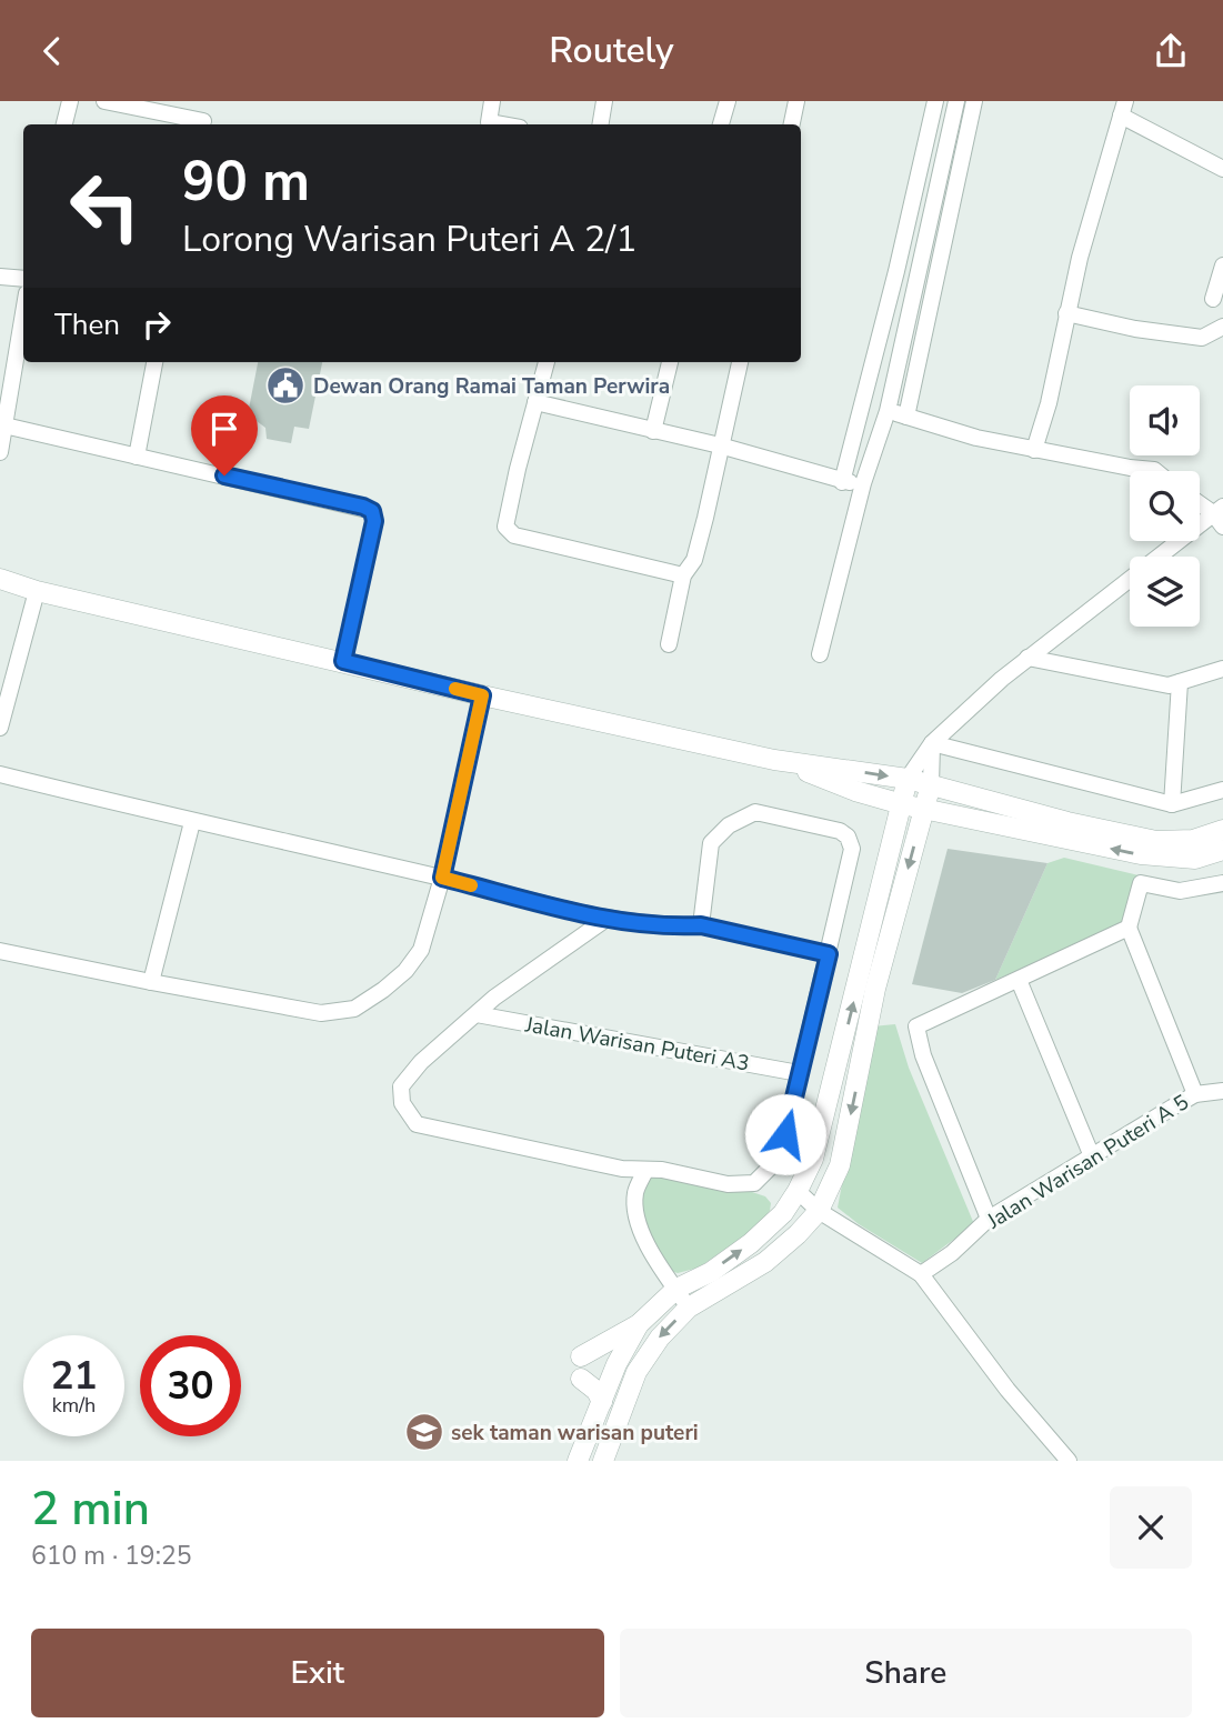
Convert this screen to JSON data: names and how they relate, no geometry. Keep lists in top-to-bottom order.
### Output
{
  "streets": {
    "street": ["Jalan Warisan Puteri A3", "Jalan Warisan Puteri A 5"]
  },
  "places": {
    "public building": ["Dewan Orang Ramai Taman Perwira"],
    "school or university": ["sek taman warisan puteri"]
  },
  "page": {
    "header": "Routely",
    "turn": ["90 m", "Lorong Warisan Puteri A 2/1"],
    "then": "Then",
    "speed": "21 km/h",
    "limit": "30",
    "heading": ["2 min", "610 m · 19:25"],
    "buttons": ["Exit", "Share"]
  }
}
